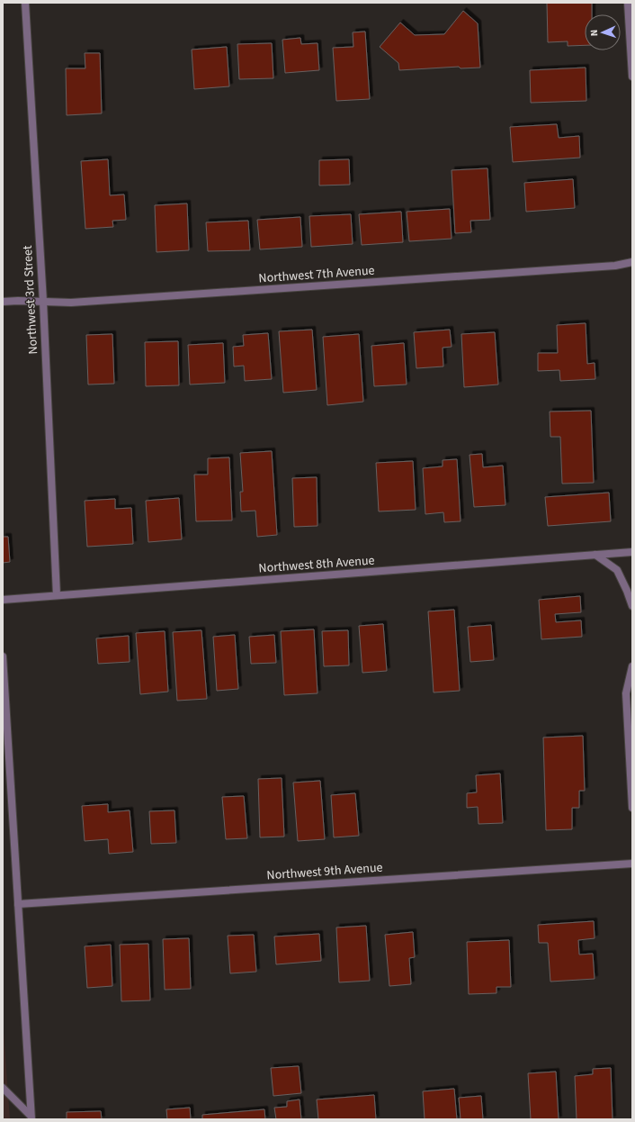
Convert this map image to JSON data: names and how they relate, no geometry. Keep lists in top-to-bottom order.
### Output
{
  "streets": {
    "street": [
      "Northwest 7th Avenue",
      "Northwest 3rd Street",
      "Northwest 8th Avenue",
      "Northwest 9th Avenue"
    ]
  },
  "crossings": [
    ["Northwest 7th Avenue", "Northwest 3rd Street"],
    ["Northwest 3rd Street", "Northwest 8th Avenue"]
  ],
  "north": "left"
}
